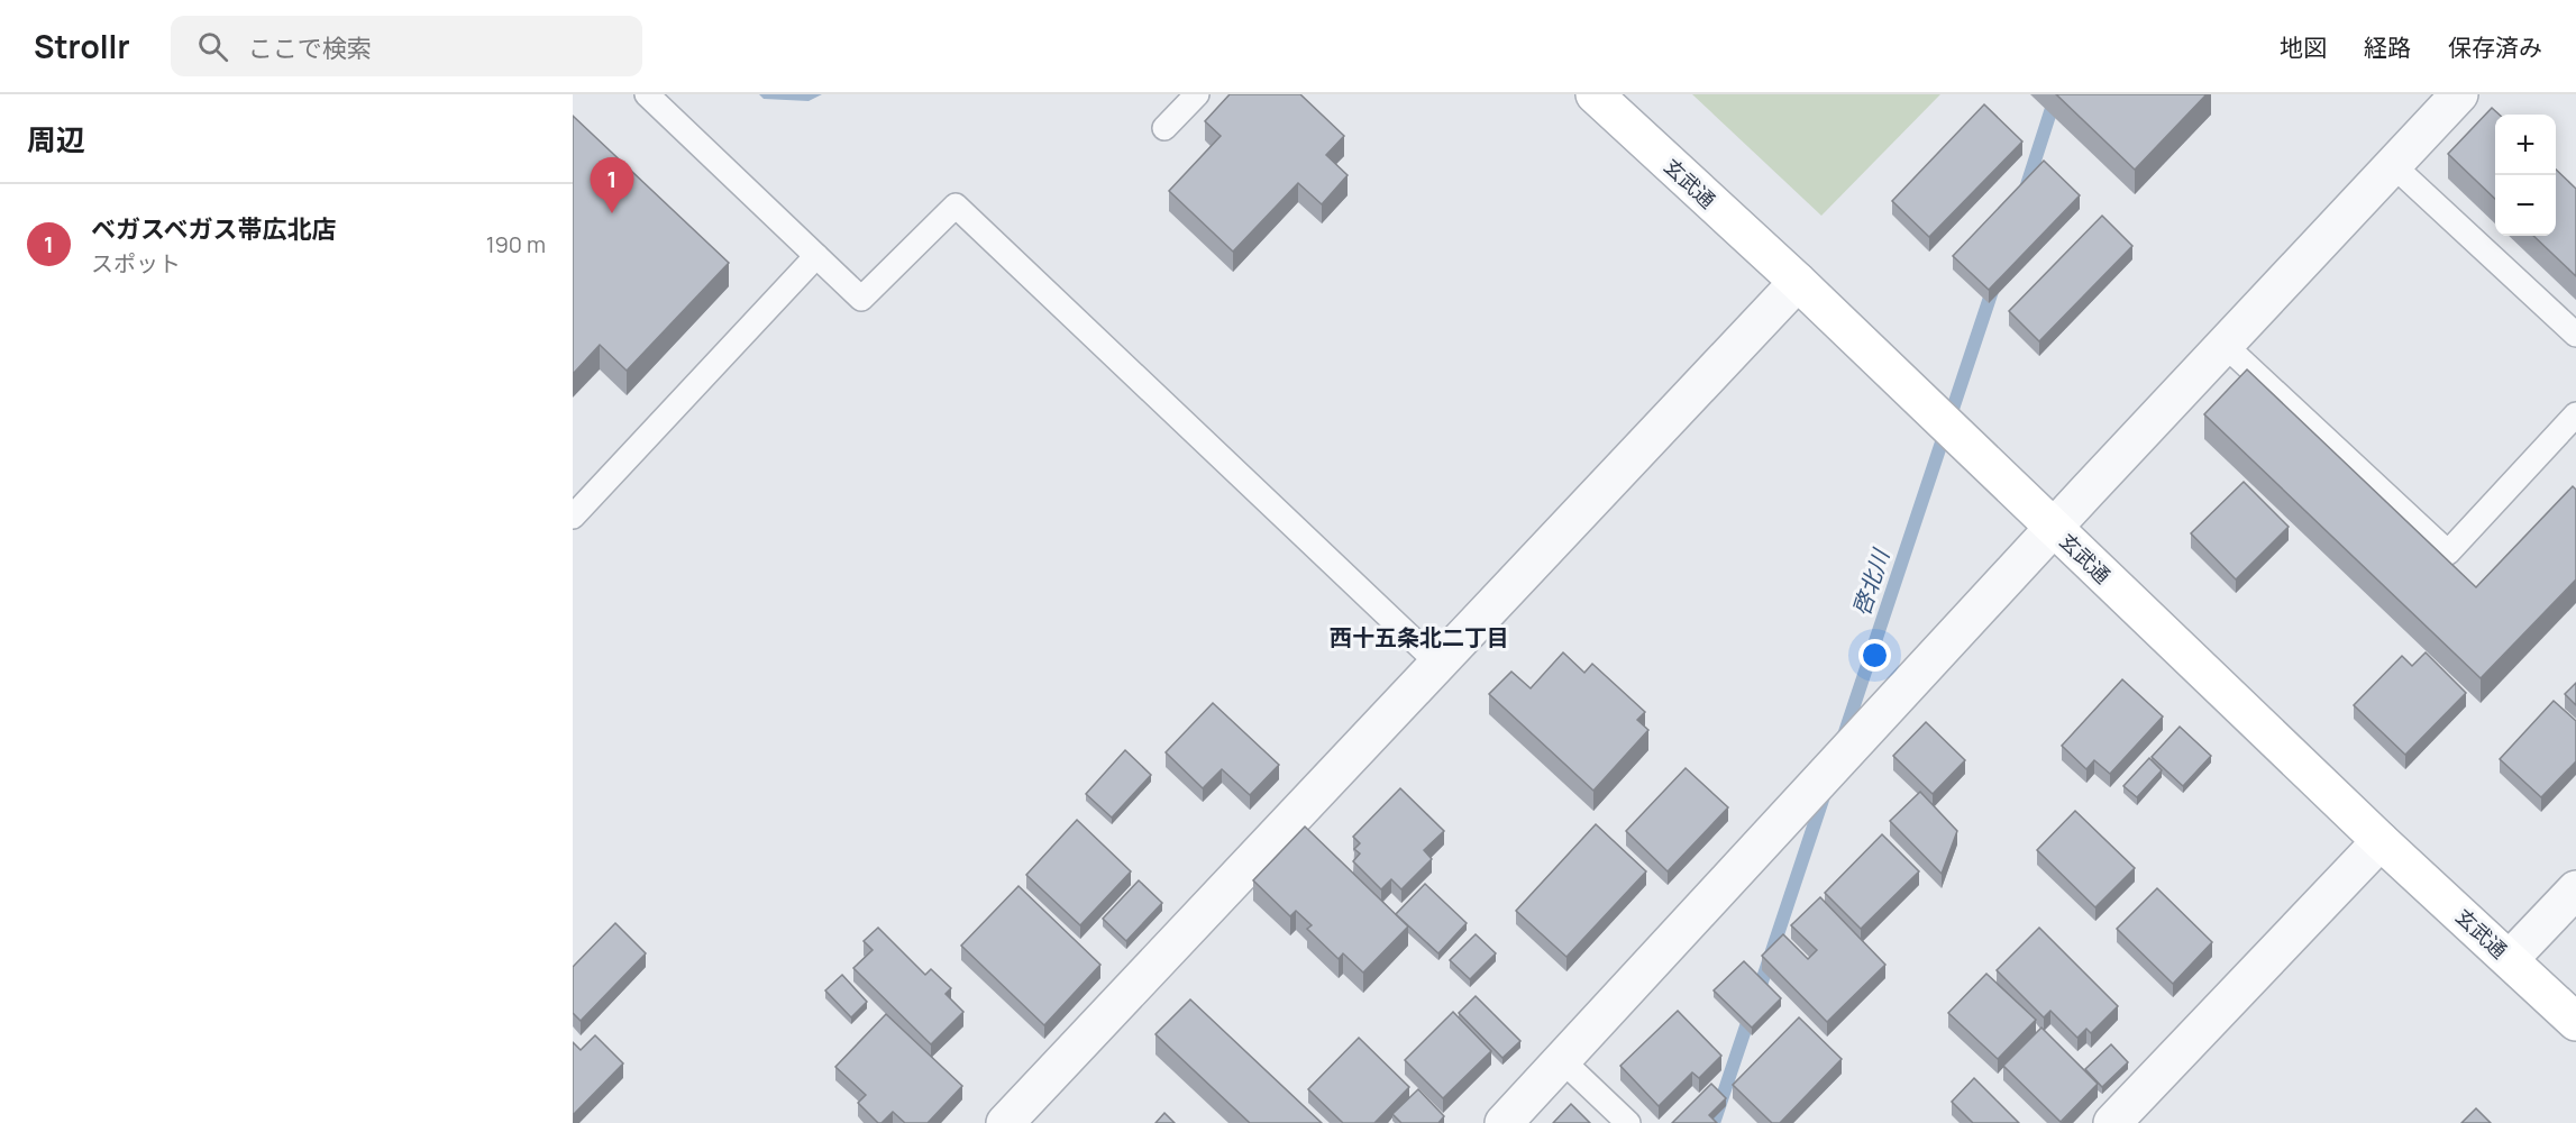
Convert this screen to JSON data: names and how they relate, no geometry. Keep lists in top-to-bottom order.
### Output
{
  "streets": {
    "street": ["玄武通"]
  },
  "districts": ["西十五条北二丁目"],
  "water": ["啓北川"],
  "page": {
    "header": "Strollr",
    "search": "ここで検索",
    "nav": ["地図", "経路", "保存済み"],
    "heading": "周辺",
    "map_buttons": ["+", "−"],
    "pins": "1",
    "list": [
      {
        "mark": "1",
        "name": "ベガスベガス帯広北店",
        "note": "スポット",
        "value": "190 m"
      }
    ]
  }
}
